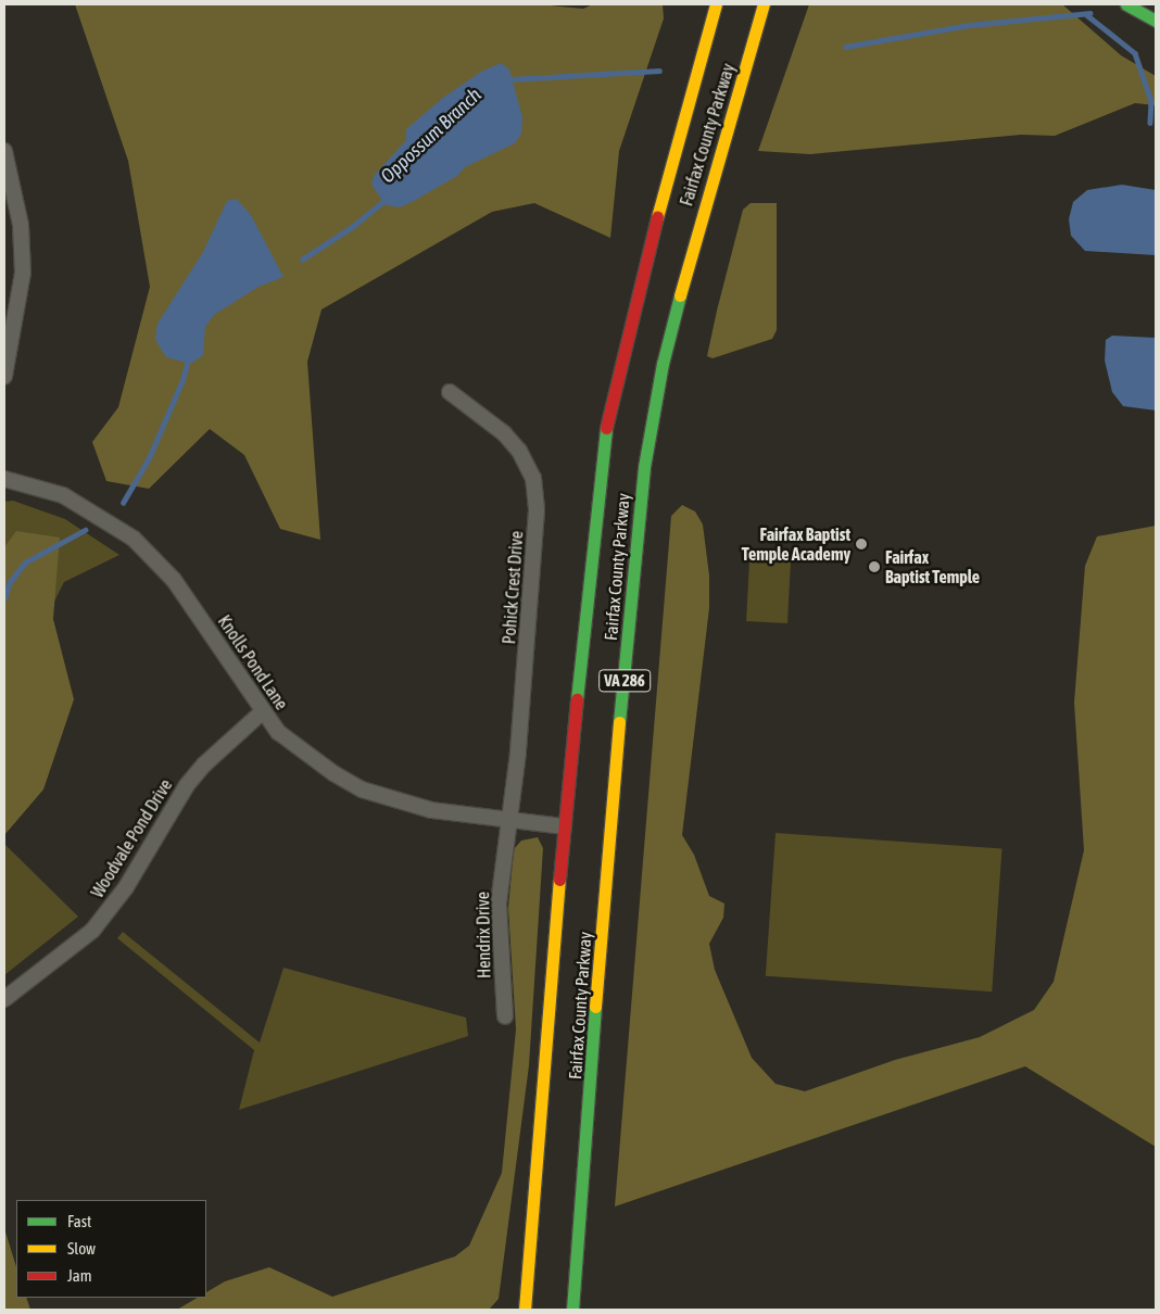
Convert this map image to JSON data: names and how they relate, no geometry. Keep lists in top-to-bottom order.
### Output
{
  "streets": {
    "main road": ["Fairfax County Parkway", "VA 286"],
    "street": [
      "Pohick Crest Drive",
      "Knolls Pond Lane",
      "Woodvale Pond Drive",
      "Hendrix Drive"
    ]
  },
  "crossings": [
    ["Fairfax County Parkway", "Knolls Pond Lane"],
    ["Pohick Crest Drive", "Knolls Pond Lane"],
    ["Pohick Crest Drive", "Hendrix Drive"],
    ["Knolls Pond Lane", "Woodvale Pond Drive"],
    ["Knolls Pond Lane", "Hendrix Drive"]
  ],
  "water": ["Oppossum Branch"],
  "places": ["Fairfax Baptist Temple Academy", "Fairfax Baptist Temple"],
  "legend": ["Fast", "Slow", "Jam"]
}
